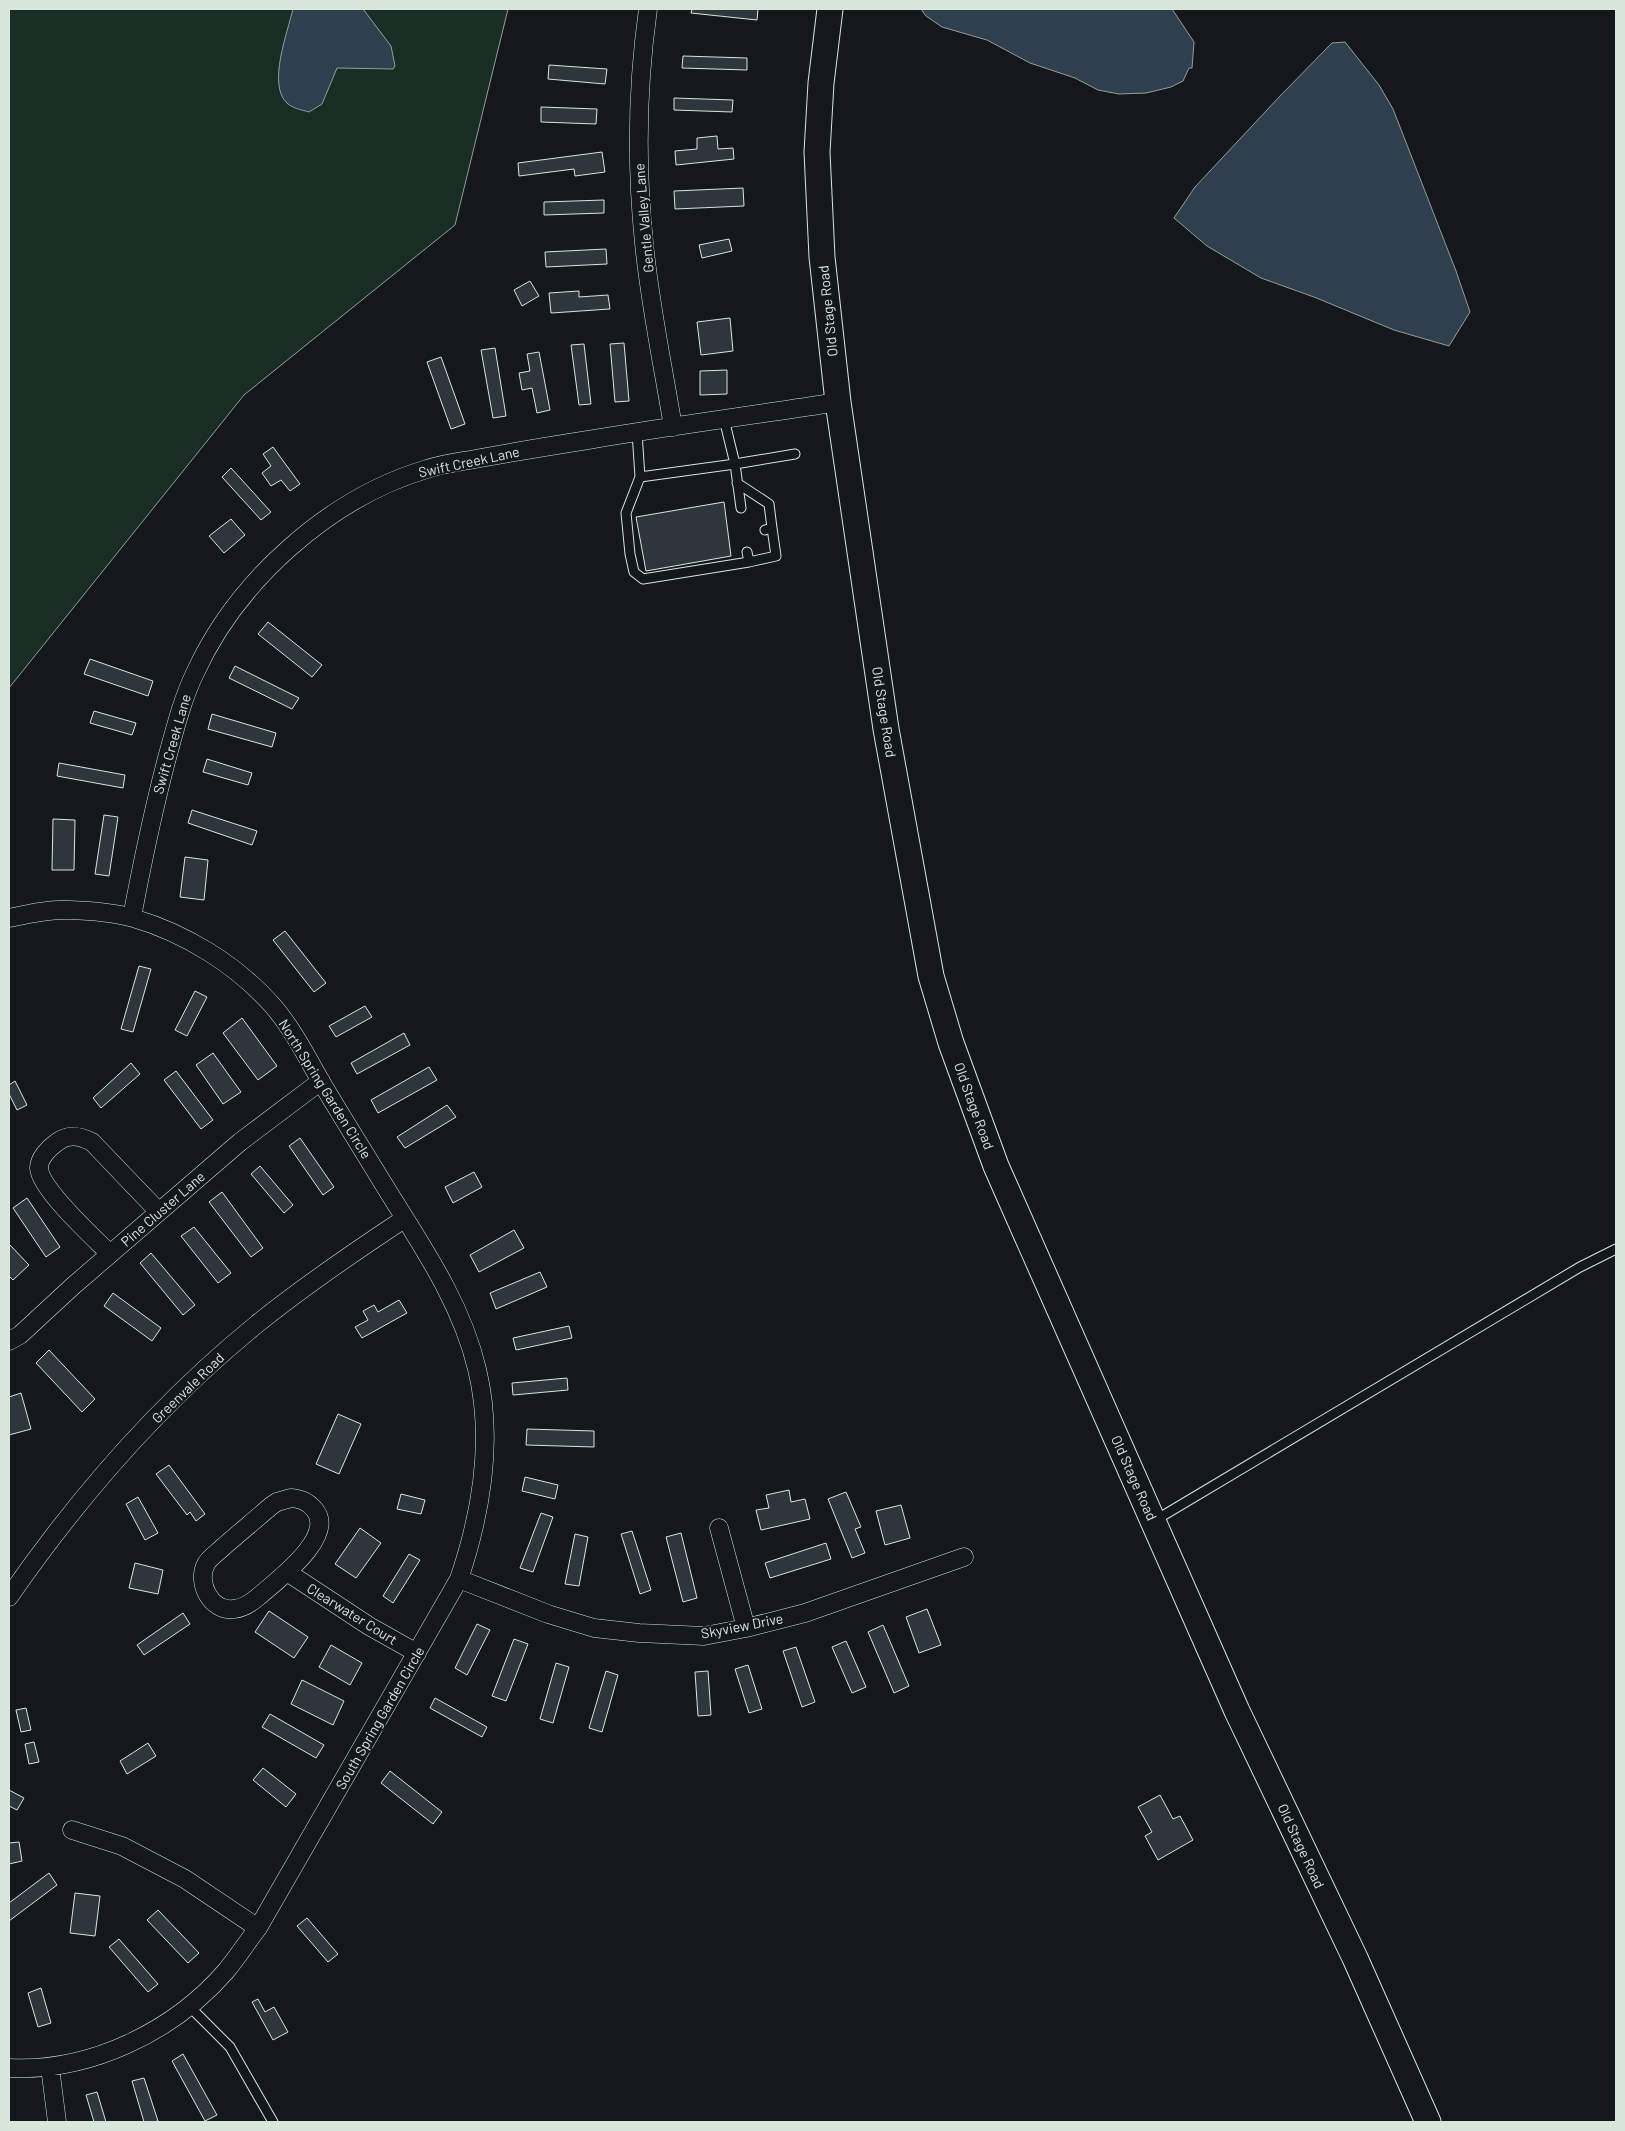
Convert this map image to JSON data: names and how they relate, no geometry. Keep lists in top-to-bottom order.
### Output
{
  "streets": {
    "main road": ["Old Stage Road"],
    "street": [
      "Gentle Valley Lane",
      "Swift Creek Lane",
      "North Spring Garden Circle",
      "Pine Cluster Lane",
      "Greenvale Road",
      "Clearwater Court",
      "Skyview Drive",
      "South Spring Garden Circle"
    ]
  },
  "crossings": [
    ["Gentle Valley Lane", "Swift Creek Lane"],
    ["Old Stage Road", "Swift Creek Lane"],
    ["Swift Creek Lane", "North Spring Garden Circle"],
    ["North Spring Garden Circle", "Pine Cluster Lane"],
    ["North Spring Garden Circle", "Greenvale Road"],
    ["North Spring Garden Circle", "South Spring Garden Circle"],
    ["Greenvale Road", "South Spring Garden Circle"],
    ["Clearwater Court", "South Spring Garden Circle"],
    ["Skyview Drive", "South Spring Garden Circle"]
  ]
}
